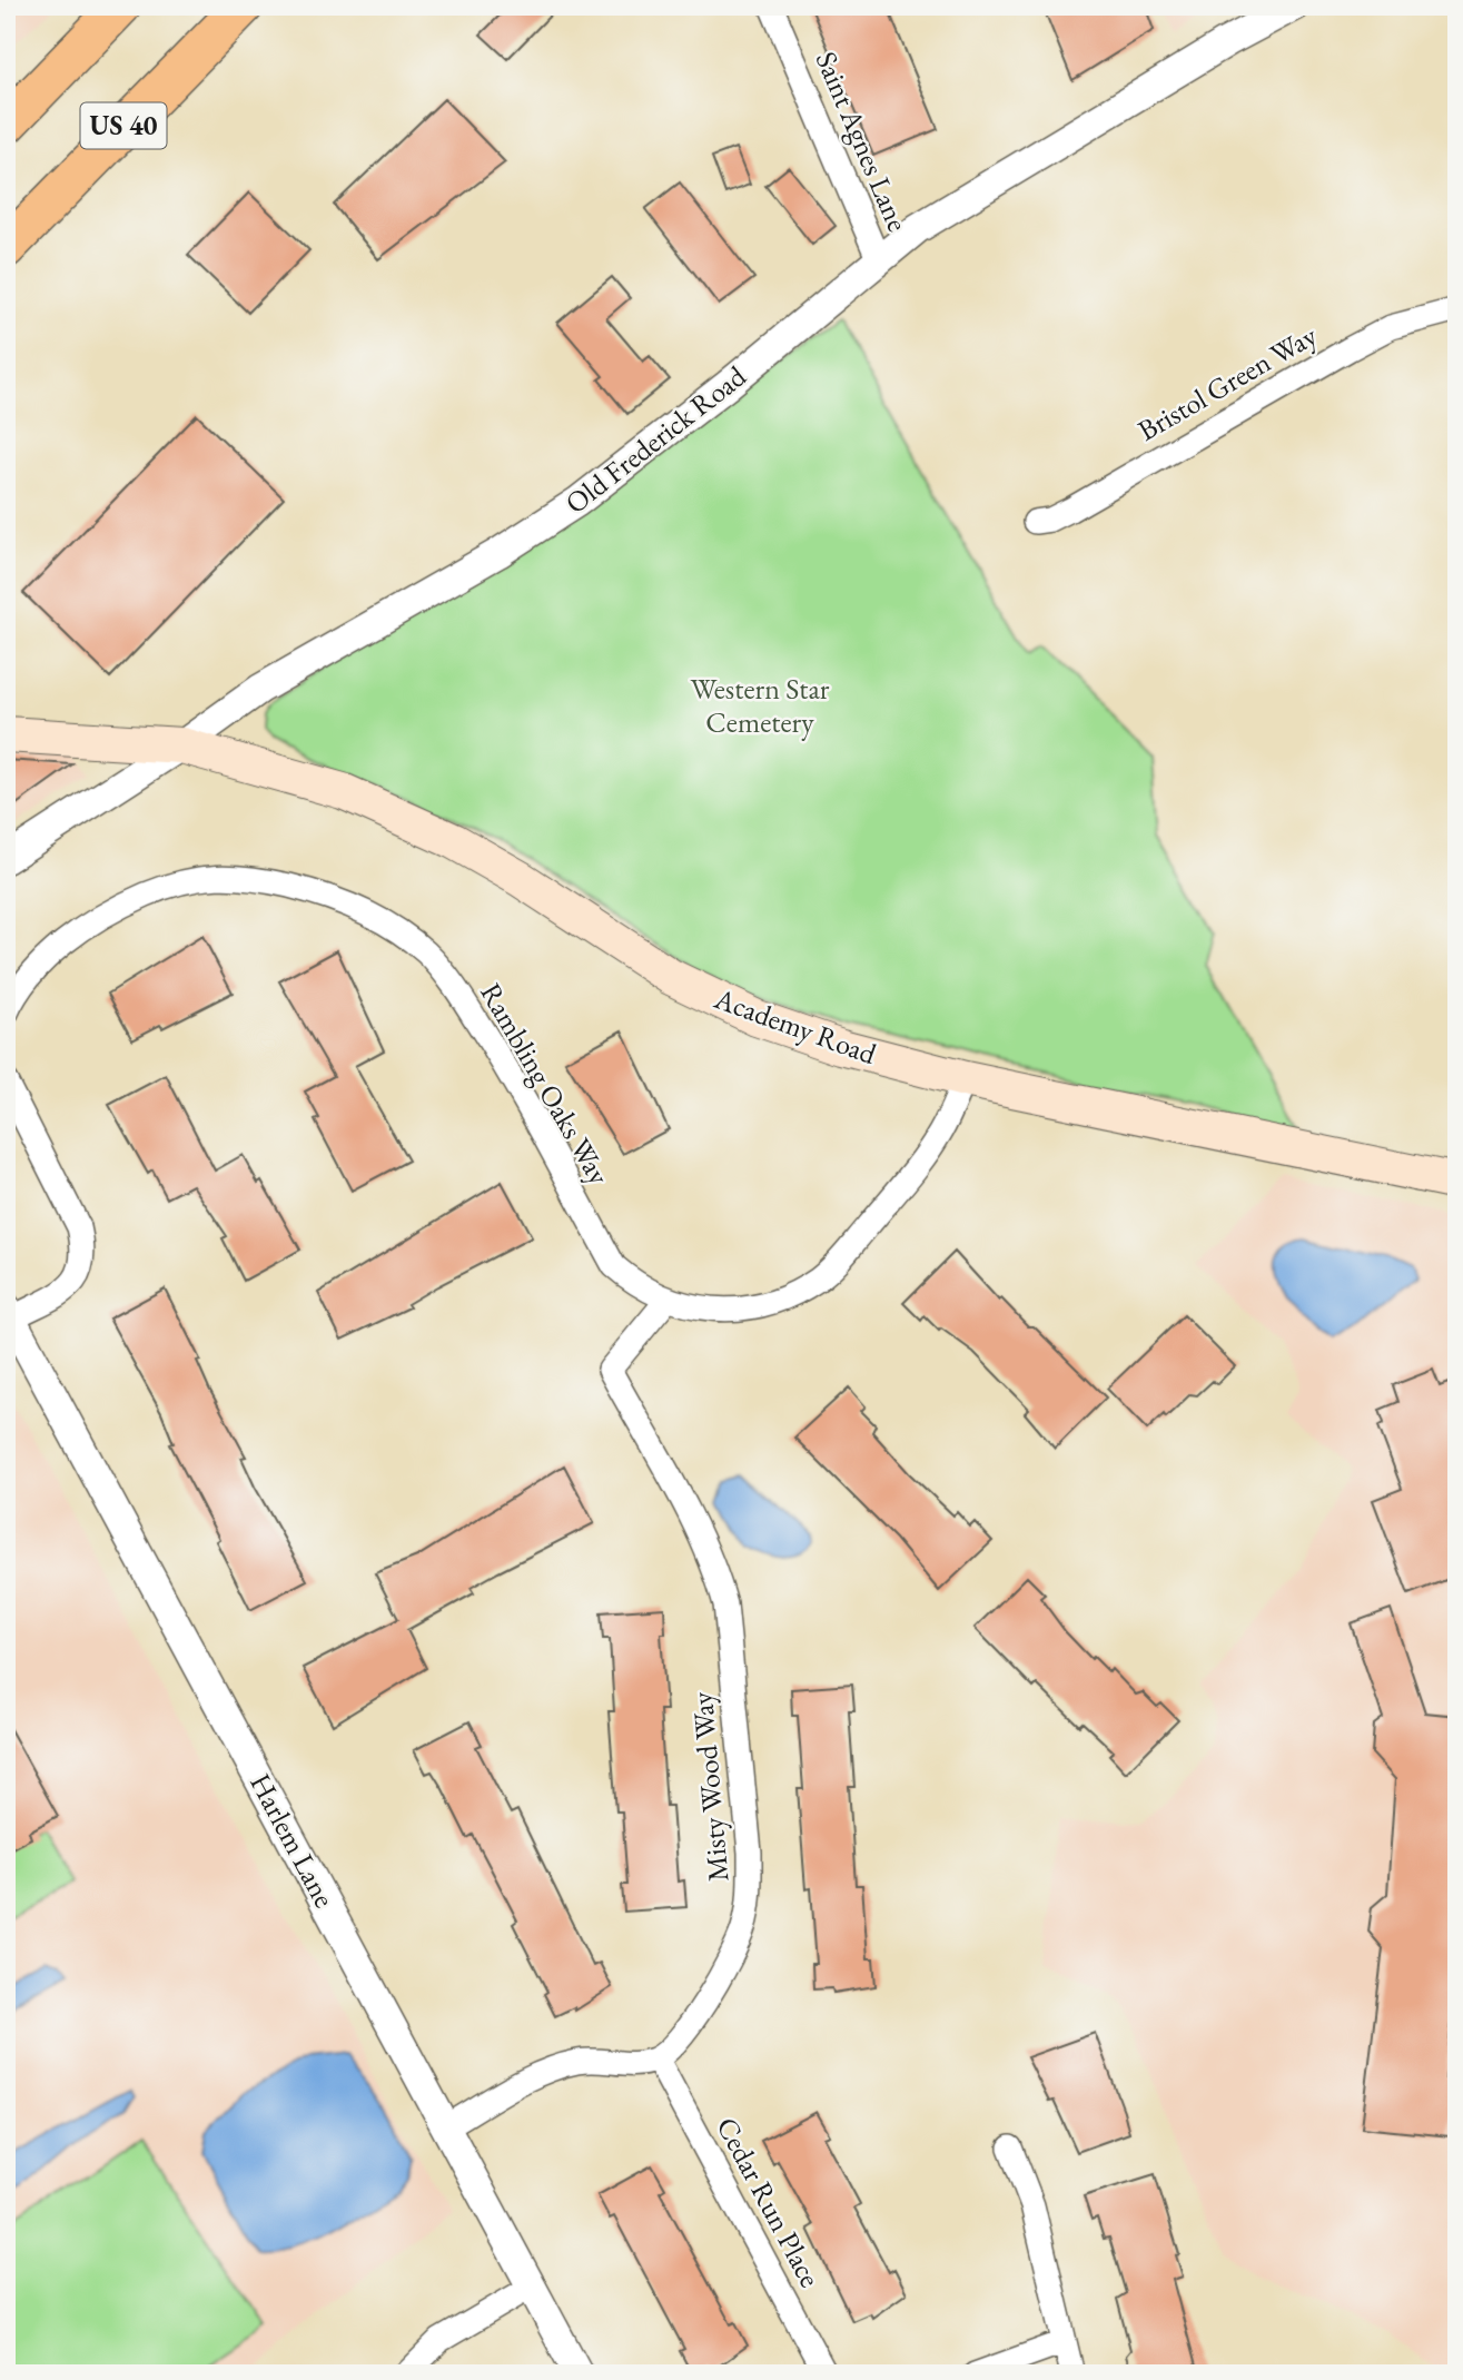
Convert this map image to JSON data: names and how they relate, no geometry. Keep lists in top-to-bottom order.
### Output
{
  "streets": {
    "main road": ["US 40", "Academy Road"],
    "street": [
      "Saint Agnes Lane",
      "Bristol Green Way",
      "Old Frederick Road",
      "Rambling Oaks Way",
      "Misty Wood Way",
      "Harlem Lane",
      "Cedar Run Place"
    ]
  },
  "crossings": [
    ["Saint Agnes Lane", "Old Frederick Road"],
    ["Old Frederick Road", "Academy Road"],
    ["Academy Road", "Rambling Oaks Way"],
    ["Rambling Oaks Way", "Misty Wood Way"],
    ["Misty Wood Way", "Cedar Run Place"]
  ],
  "parks": ["Western Star Cemetery"]
}
